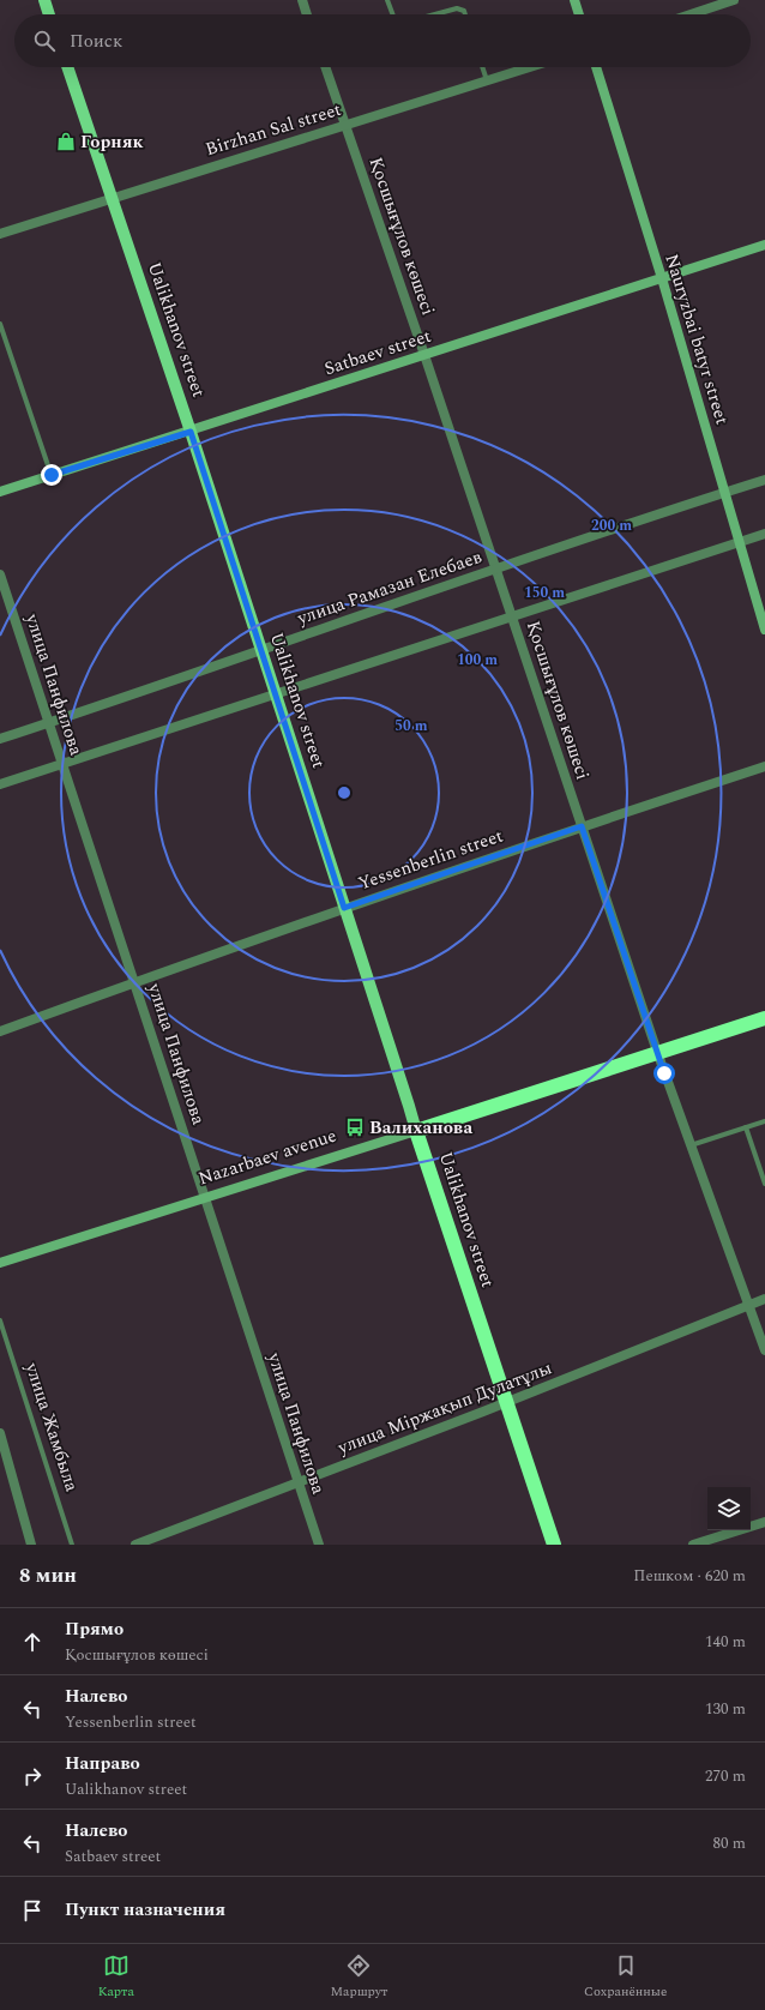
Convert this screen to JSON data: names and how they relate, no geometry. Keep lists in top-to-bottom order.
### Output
{
  "streets": {
    "highway": ["Ualikhanov street", "Nazarbaev avenue"],
    "street": [
      "Birzhan Sal street",
      "Қосшығұлов көшесі",
      "Nauryzbai batyr street",
      "Satbaev street",
      "улица Рамазан Елебаев",
      "улица Панфилова",
      "Yessenberlin street",
      "улица Міржақып Дулатұлы"
    ],
    "lane": ["улица Жамбыла"]
  },
  "crossings": [
    ["Birzhan Sal street", "Қосшығұлов көшесі"],
    ["Birzhan Sal street", "Ualikhanov street"],
    ["Қосшығұлов көшесі", "Satbaev street"],
    ["Қосшығұлов көшесі", "улица Рамазан Елебаев"],
    ["Қосшығұлов көшесі", "Yessenberlin street"],
    ["Қосшығұлов көшесі", "Nazarbaev avenue"],
    ["Қосшығұлов көшесі", "улица Міржақып Дулатұлы"],
    ["Ualikhanov street", "Satbaev street"],
    ["Ualikhanov street", "улица Рамазан Елебаев"],
    ["Ualikhanov street", "Yessenberlin street"],
    ["Ualikhanov street", "Nazarbaev avenue"],
    ["Ualikhanov street", "улица Міржақып Дулатұлы"],
    ["Nauryzbai batyr street", "Satbaev street"],
    ["Nauryzbai batyr street", "улица Рамазан Елебаев"],
    ["улица Рамазан Елебаев", "улица Панфилова"],
    ["улица Панфилова", "Yessenberlin street"],
    ["улица Панфилова", "Nazarbaev avenue"],
    ["улица Панфилова", "улица Міржақып Дулатұлы"]
  ],
  "places": {
    "shop": ["Горняк"],
    "bus stop": ["Валиханова"]
  },
  "page": {
    "search": "Поиск",
    "heading": ["8 мин", "Пешком · 620 m"],
    "list": [
      ["Прямо", "Қосшығұлов көшесі", "140 m"],
      ["Налево", "Yessenberlin street", "130 m"],
      ["Направо", "Ualikhanov street", "270 m"],
      ["Налево", "Satbaev street", "80 m"],
      "Пункт назначения"
    ],
    "nav": ["Карта", "Маршрут", "Сохранённые"]
  },
  "rings": [
    "200 m",
    "150 m",
    "100 m",
    "50 m"
  ]
}
